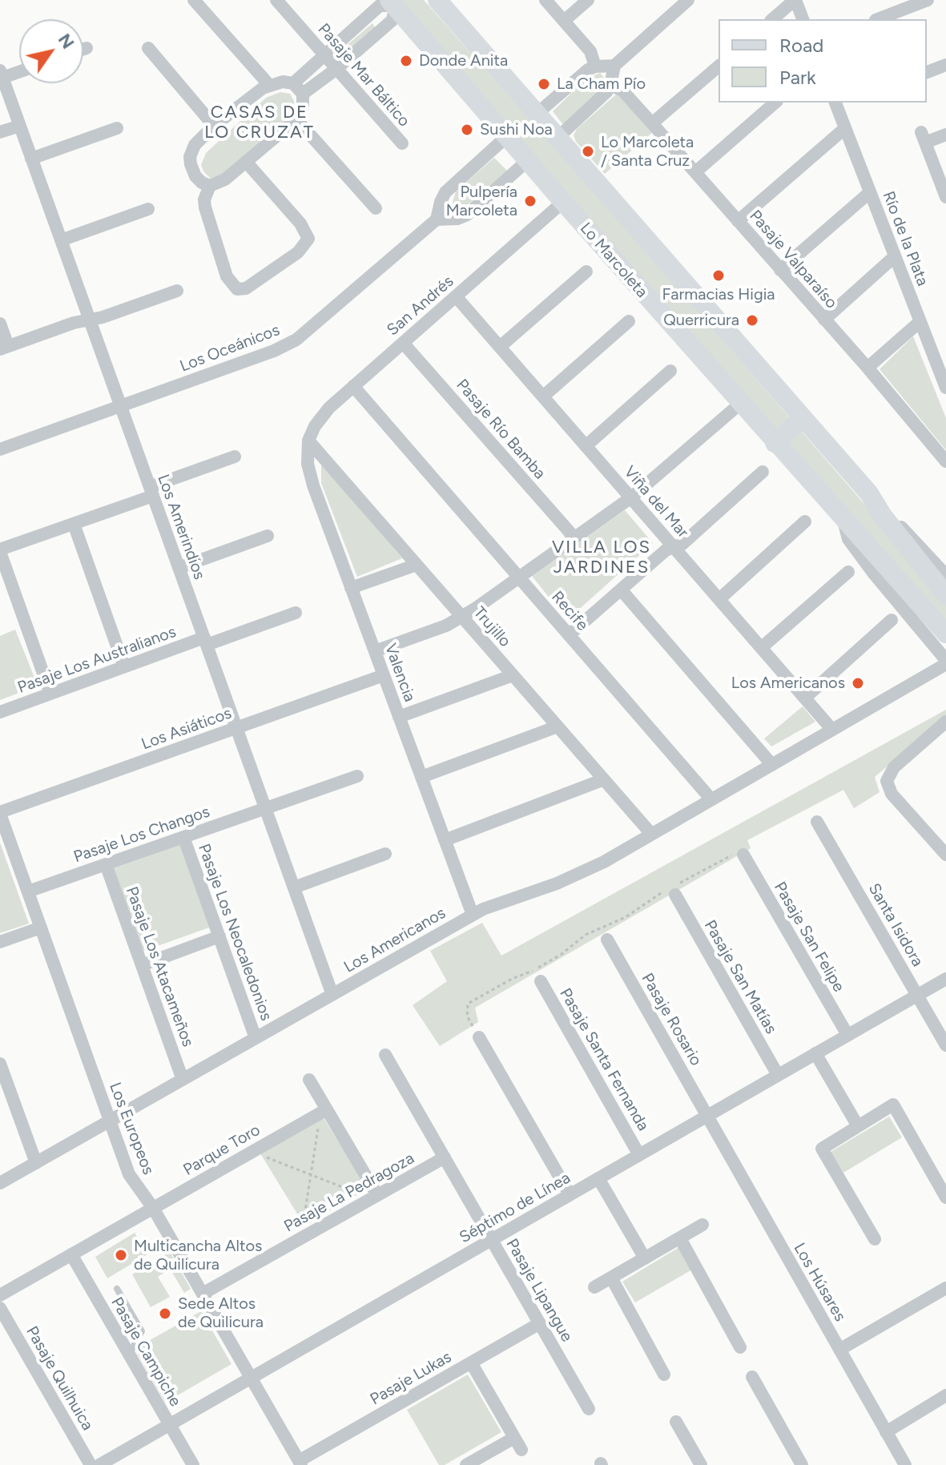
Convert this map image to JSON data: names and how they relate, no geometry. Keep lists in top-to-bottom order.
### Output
{
  "streets": {
    "main road": ["Lo Marcoleta"],
    "street": [
      "Pasaje Mar Báltico",
      "Río de la Plata",
      "Pasaje Valparaíso",
      "San Andrés",
      "Los Oceánicos",
      "Pasaje Río Bamba",
      "Viña del Mar",
      "Los Amerindios",
      "Recife",
      "Trujillo",
      "Pasaje Los Australianos",
      "Valencia",
      "Los Asiáticos",
      "Pasaje Los Changos",
      "Santa Isidora",
      "Pasaje Los Neocaledonios",
      "Pasaje San Felipe",
      "Los Americanos",
      "Pasaje Los Atacameños",
      "Pasaje San Matías",
      "Pasaje Rosario",
      "Pasaje Santa Fernanda",
      "Los Europeos",
      "Parque Toro",
      "Pasaje La Pedragoza",
      "Séptimo de Línea",
      "Los Húsares",
      "Pasaje Lipangue",
      "Pasaje Campiche",
      "Pasaje Quilhuica",
      "Pasaje Lukas"
    ]
  },
  "crossings": [
    ["Lo Marcoleta", "San Andrés"],
    ["Lo Marcoleta", "Los Oceánicos"],
    ["Lo Marcoleta", "Los Americanos"],
    ["San Andrés", "Pasaje Río Bamba"],
    ["San Andrés", "Viña del Mar"],
    ["San Andrés", "Recife"],
    ["San Andrés", "Trujillo"],
    ["San Andrés", "Valencia"],
    ["Los Oceánicos", "Los Amerindios"],
    ["Viña del Mar", "Los Americanos"],
    ["Los Amerindios", "Pasaje Los Australianos"],
    ["Los Amerindios", "Los Asiáticos"],
    ["Los Amerindios", "Pasaje Los Changos"],
    ["Los Amerindios", "Los Americanos"],
    ["Recife", "Los Americanos"],
    ["Trujillo", "Valencia"],
    ["Trujillo", "Los Americanos"],
    ["Valencia", "Los Asiáticos"],
    ["Valencia", "Los Americanos"],
    ["Los Asiáticos", "Los Europeos"],
    ["Pasaje Los Changos", "Pasaje Los Neocaledonios"],
    ["Pasaje Los Changos", "Pasaje Los Atacameños"],
    ["Pasaje Los Changos", "Los Europeos"],
    ["Santa Isidora", "Séptimo de Línea"],
    ["Pasaje Los Neocaledonios", "Los Americanos"],
    ["Pasaje San Felipe", "Séptimo de Línea"],
    ["Los Americanos", "Pasaje Los Atacameños"],
    ["Los Americanos", "Los Europeos"],
    ["Pasaje San Matías", "Séptimo de Línea"],
    ["Pasaje Rosario", "Séptimo de Línea"],
    ["Pasaje Rosario", "Los Húsares"],
    ["Pasaje Santa Fernanda", "Séptimo de Línea"],
    ["Los Europeos", "Parque Toro"],
    ["Los Europeos", "Pasaje La Pedragoza"],
    ["Los Europeos", "Séptimo de Línea"],
    ["Los Europeos", "Pasaje Lukas"],
    ["Parque Toro", "Pasaje Campiche"],
    ["Pasaje La Pedragoza", "Pasaje Lipangue"],
    ["Séptimo de Línea", "Los Húsares"],
    ["Séptimo de Línea", "Pasaje Lipangue"],
    ["Séptimo de Línea", "Pasaje Campiche"],
    ["Pasaje Lipangue", "Pasaje Lukas"]
  ],
  "districts": ["CASAS DE LO CRUZAT", "VILLA LOS JARDINES"],
  "places": [
    "Donde Anita",
    "La Cham Pío",
    "Sushi Noa",
    "Lo Marcoleta / Santa Cruz",
    "Pulpería Marcoleta",
    "Farmacias Higia",
    "Querricura",
    "Los Americanos",
    "Multicancha Altos de Quilicura",
    "Sede Altos de Quilicura"
  ],
  "legend": ["Road", "Park"],
  "north": "top right"
}
